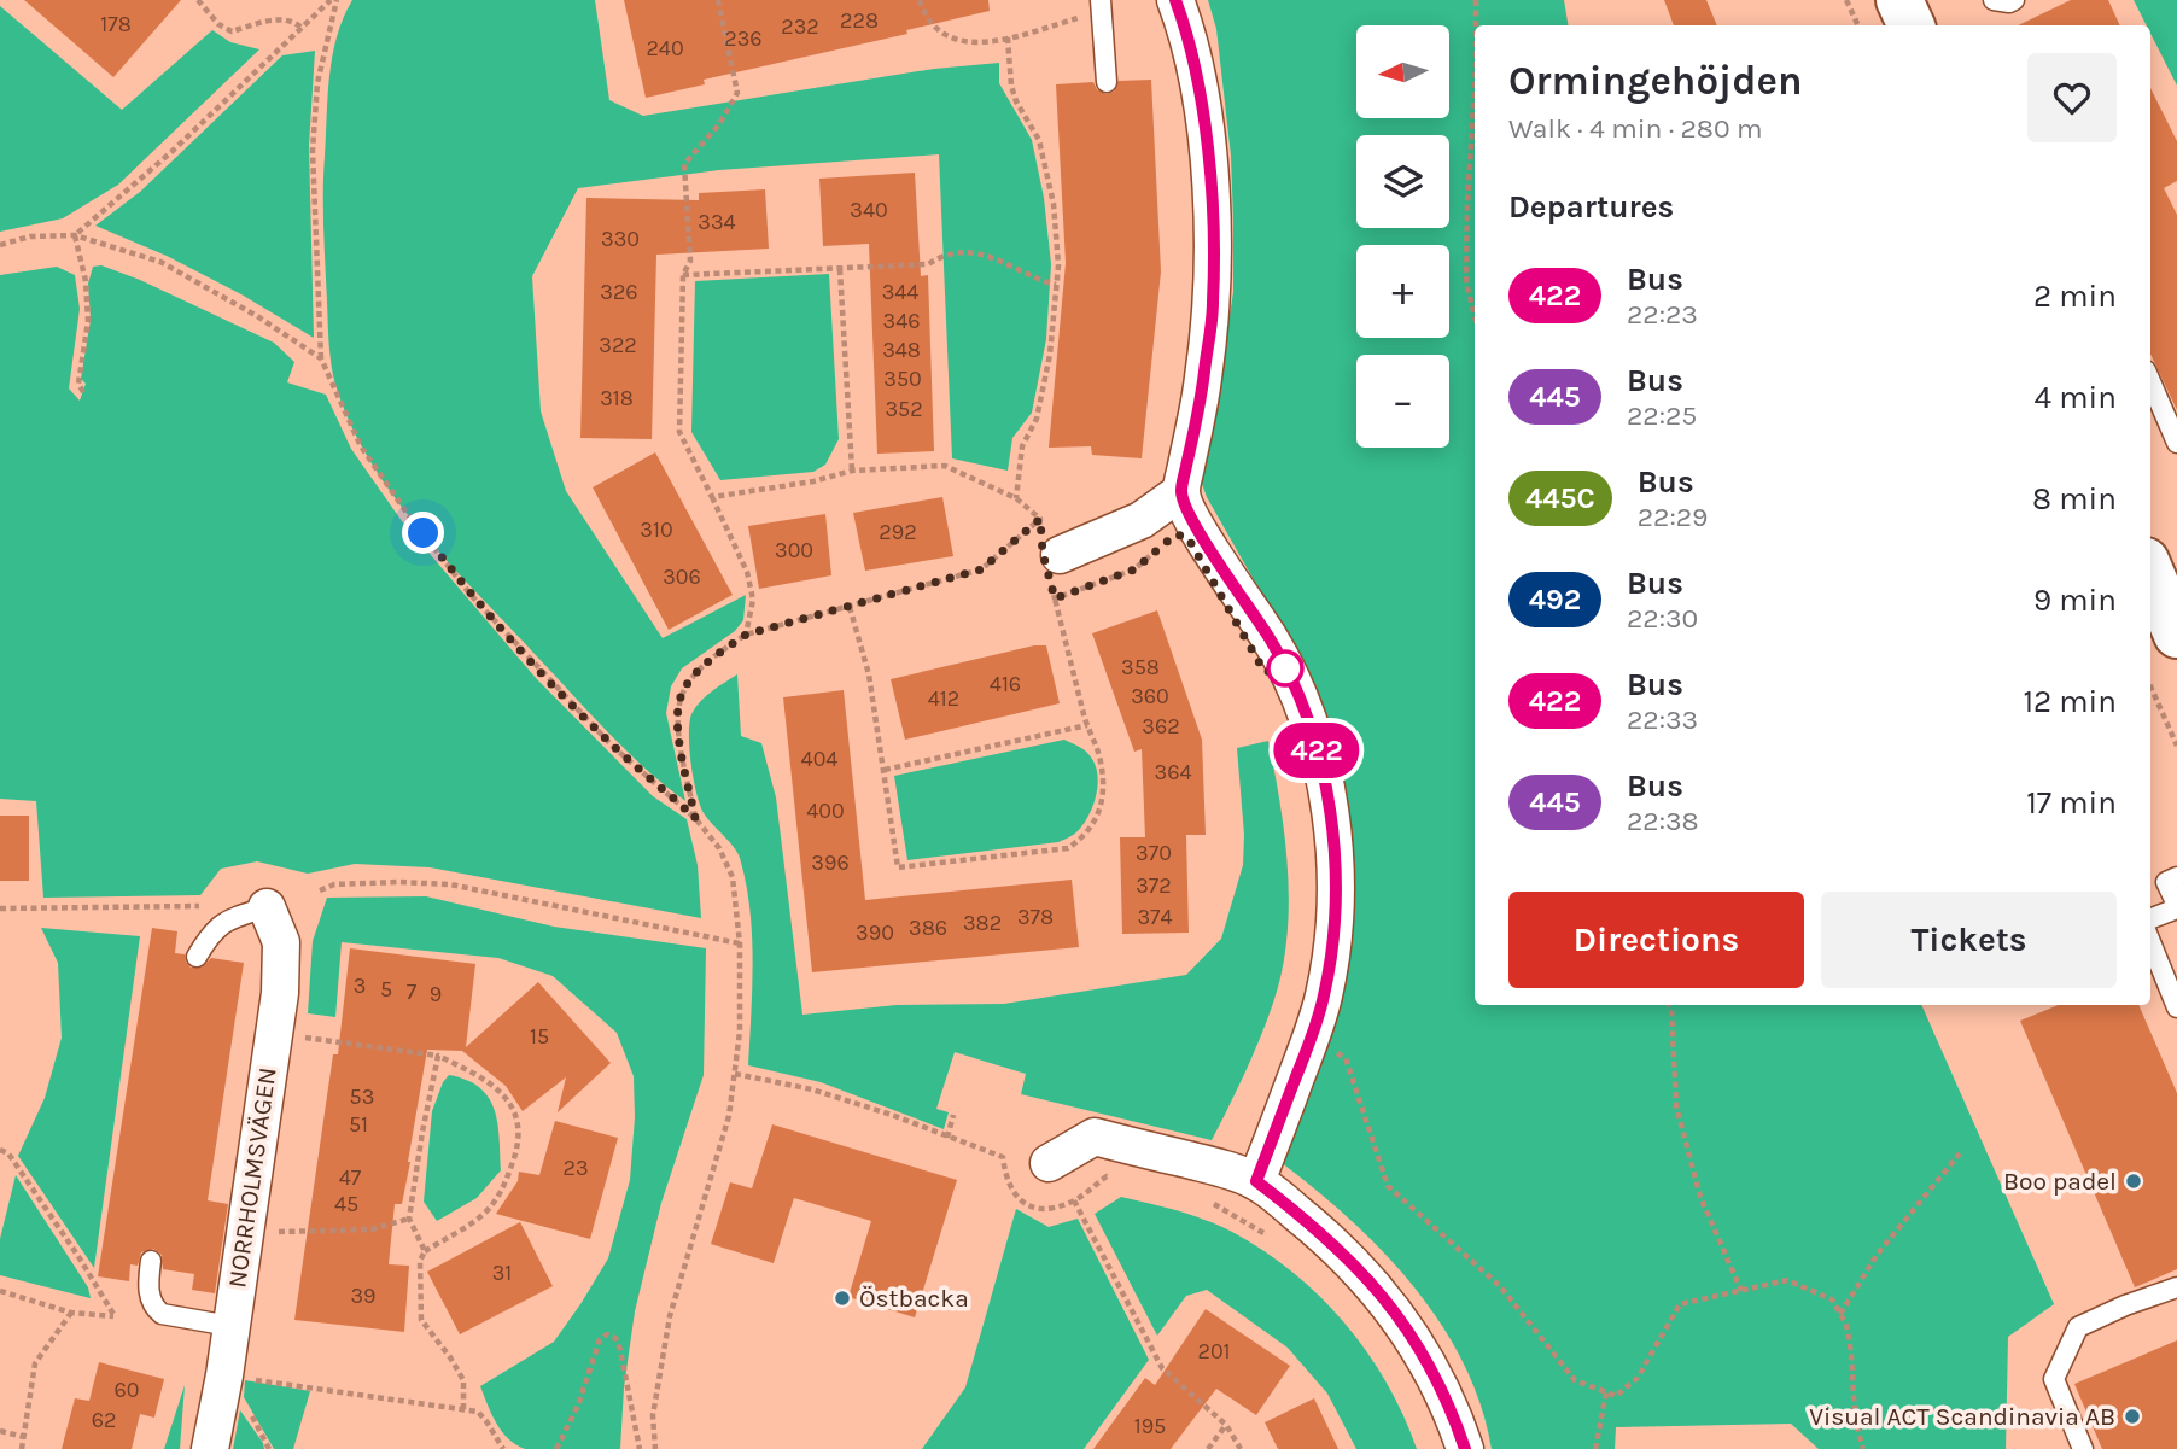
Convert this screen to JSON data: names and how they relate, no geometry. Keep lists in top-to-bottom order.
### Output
{
  "streets": {
    "street": ["NORRHOLMSVÄGEN"]
  },
  "places": ["Boo padel", "Östbacka", "Visual ACT Scandinavia AB"],
  "lines": ["bus line 422"],
  "house_numbers": [
    "228",
    "178",
    "232",
    "236",
    "240",
    "340",
    "334",
    "330",
    "326",
    "344",
    "346",
    "322",
    "348",
    "350",
    "318",
    "352",
    "310",
    "292",
    "300",
    "306",
    "358",
    "416",
    "360",
    "412",
    "362",
    "404",
    "364",
    "400",
    "370",
    "396",
    "372",
    "378",
    "374",
    "382",
    "386",
    "390",
    "3",
    "5",
    "7",
    "9",
    "15",
    "53",
    "51",
    "23",
    "47",
    "45",
    "31",
    "39",
    "201",
    "60",
    "62",
    "195"
  ],
  "north": "left",
  "page": {
    "on_map": "422",
    "map_buttons": ["+", "−"],
    "heading": [
      ["Ormingehöjden", "Walk · 4 min · 280 m"],
      "Departures"
    ],
    "list": [
      {
        "mark": "422",
        "name": "Bus",
        "note": "22:23",
        "value": "2 min"
      },
      {
        "mark": "445",
        "name": "Bus",
        "note": "22:25",
        "value": "4 min"
      },
      {
        "mark": "445C",
        "name": "Bus",
        "note": "22:29",
        "value": "8 min"
      },
      {
        "mark": "492",
        "name": "Bus",
        "note": "22:30",
        "value": "9 min"
      },
      {
        "mark": "422",
        "name": "Bus",
        "note": "22:33",
        "value": "12 min"
      },
      {
        "mark": "445",
        "name": "Bus",
        "note": "22:38",
        "value": "17 min"
      }
    ],
    "buttons": ["Directions", "Tickets"]
  }
}
